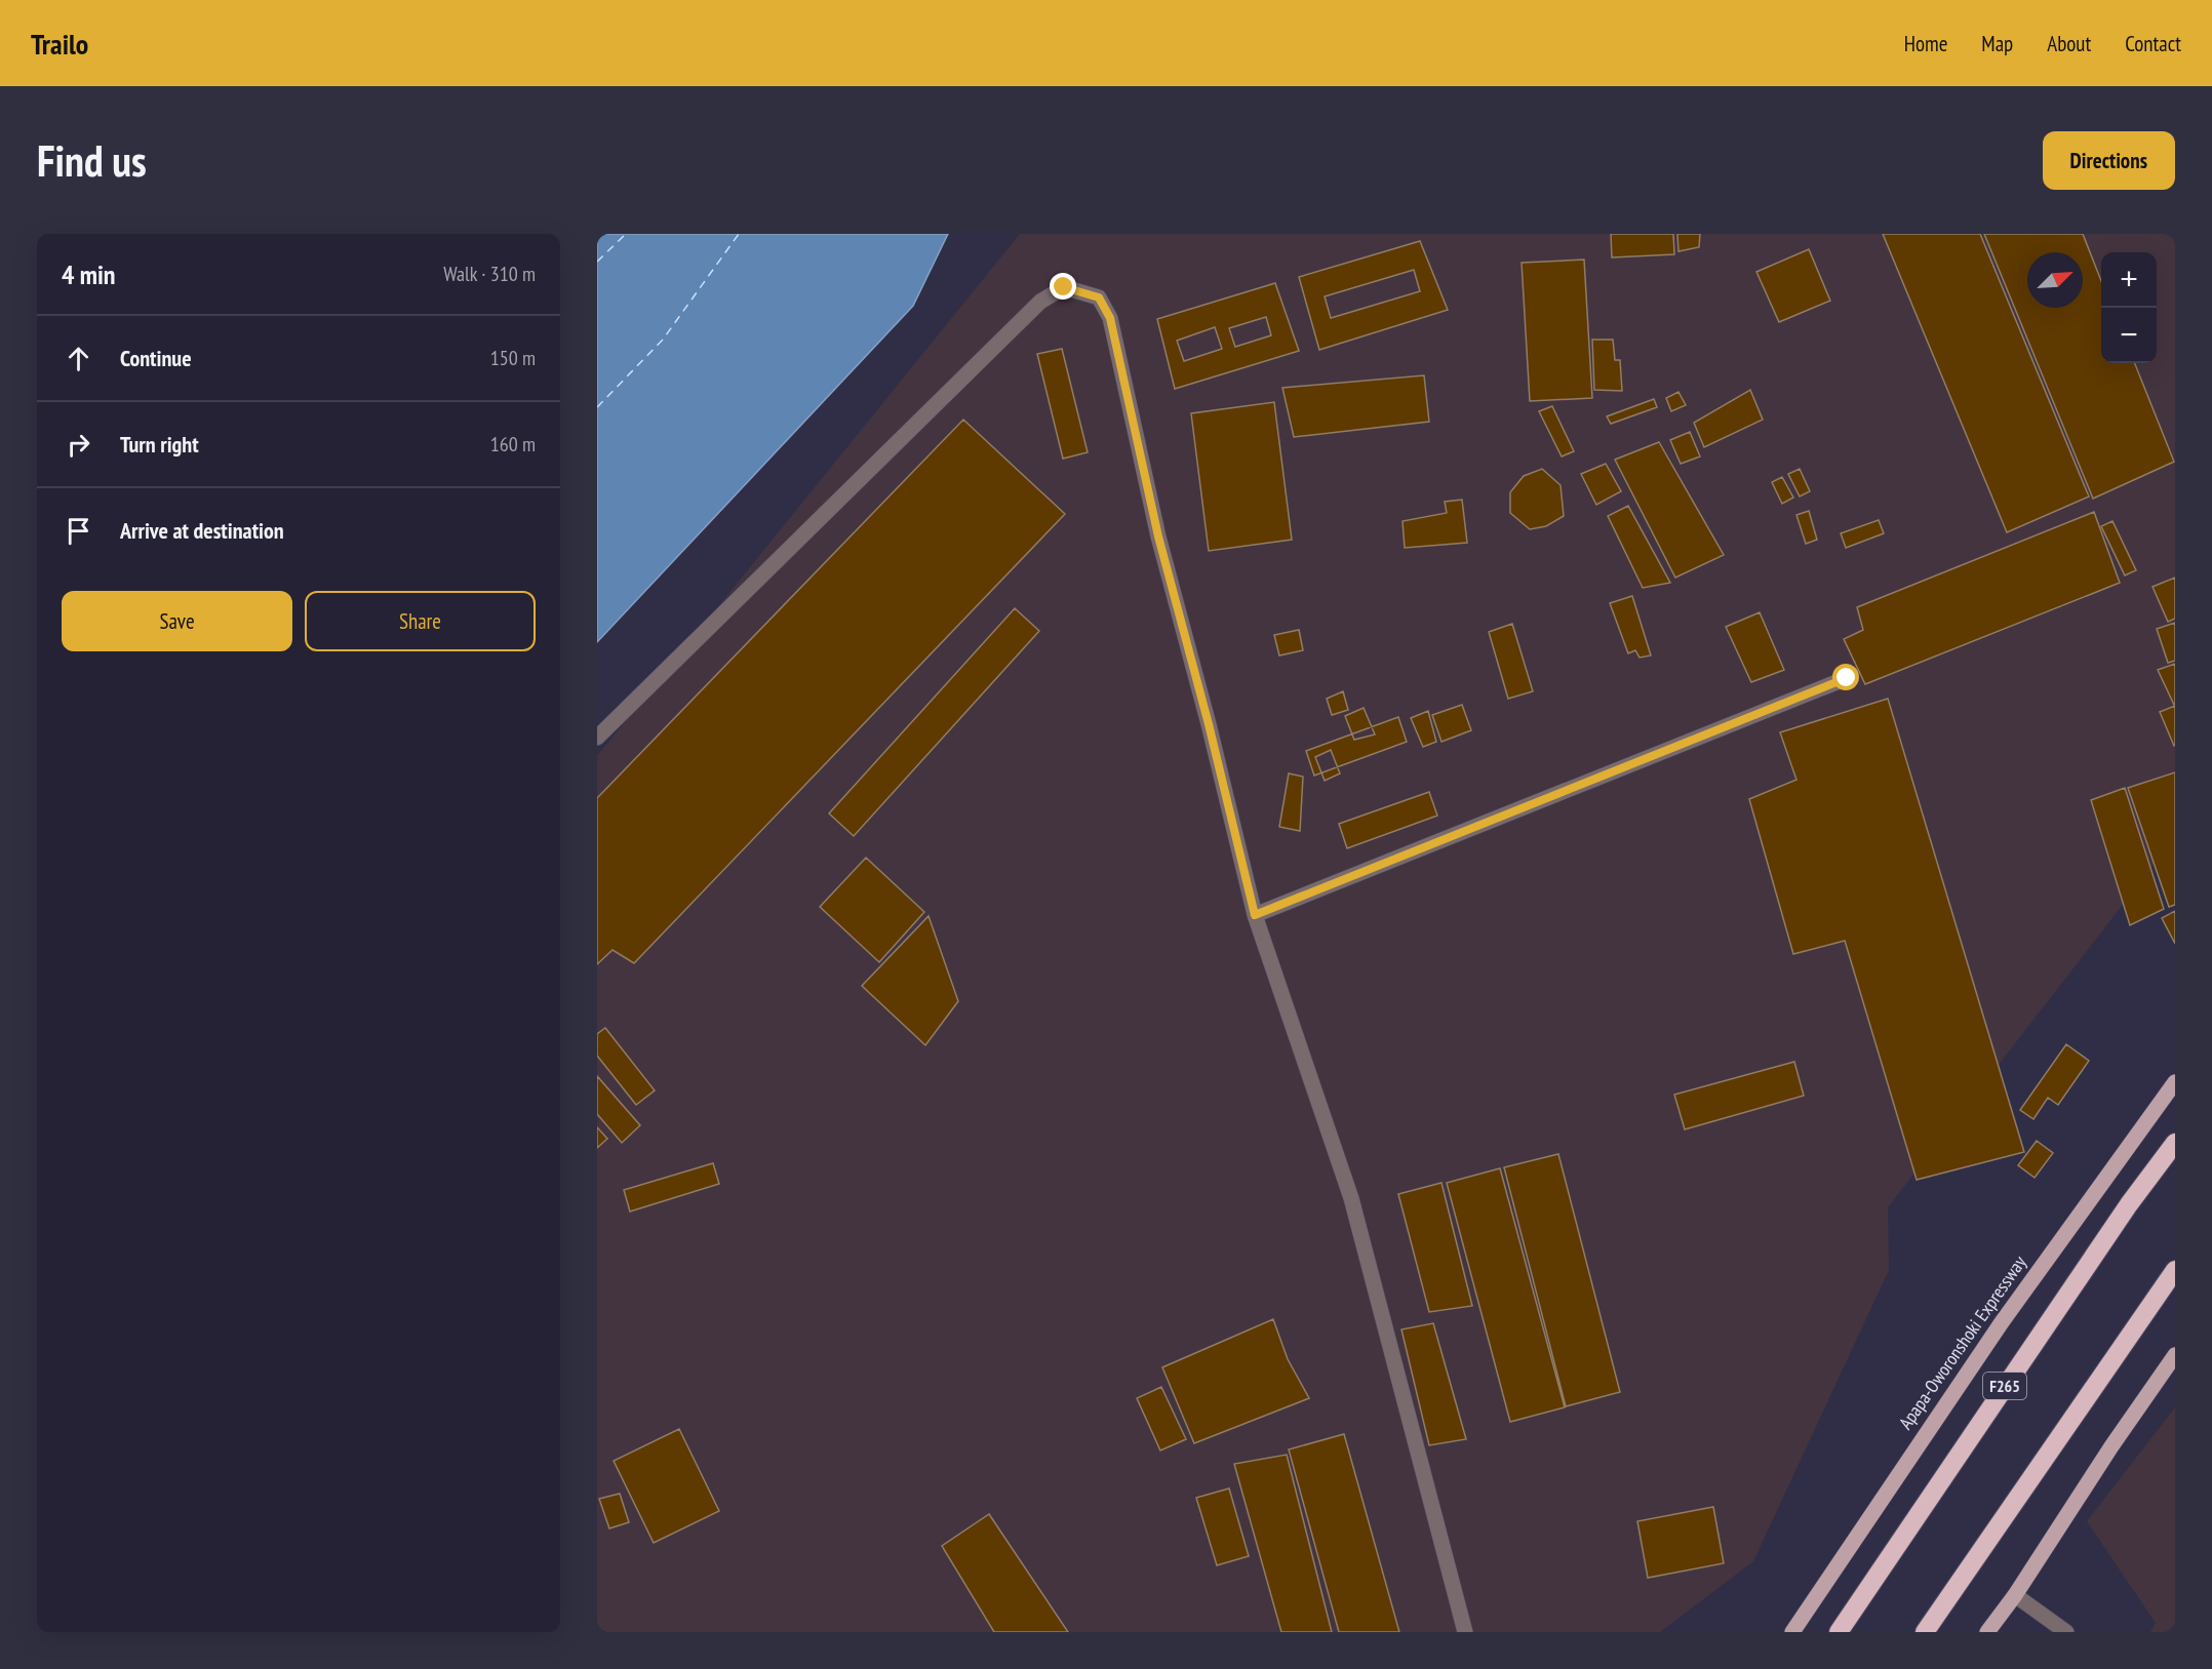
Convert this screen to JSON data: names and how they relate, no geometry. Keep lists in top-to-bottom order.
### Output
{
  "streets": {
    "highway": ["F265"],
    "main road": ["Apapa-Oworonshoki Expressway"]
  },
  "north": "top right",
  "page": {
    "header": "Trailo",
    "nav": [
      "Home",
      "Map",
      "About",
      "Contact"
    ],
    "buttons": [
      "Directions",
      ["Save", "Share"]
    ],
    "title": "Find us",
    "heading": ["4 min", "Walk · 310 m"],
    "map_buttons": ["+", "−"],
    "list": [
      ["Continue", "150 m"],
      ["Turn right", "160 m"],
      "Arrive at destination"
    ]
  }
}
